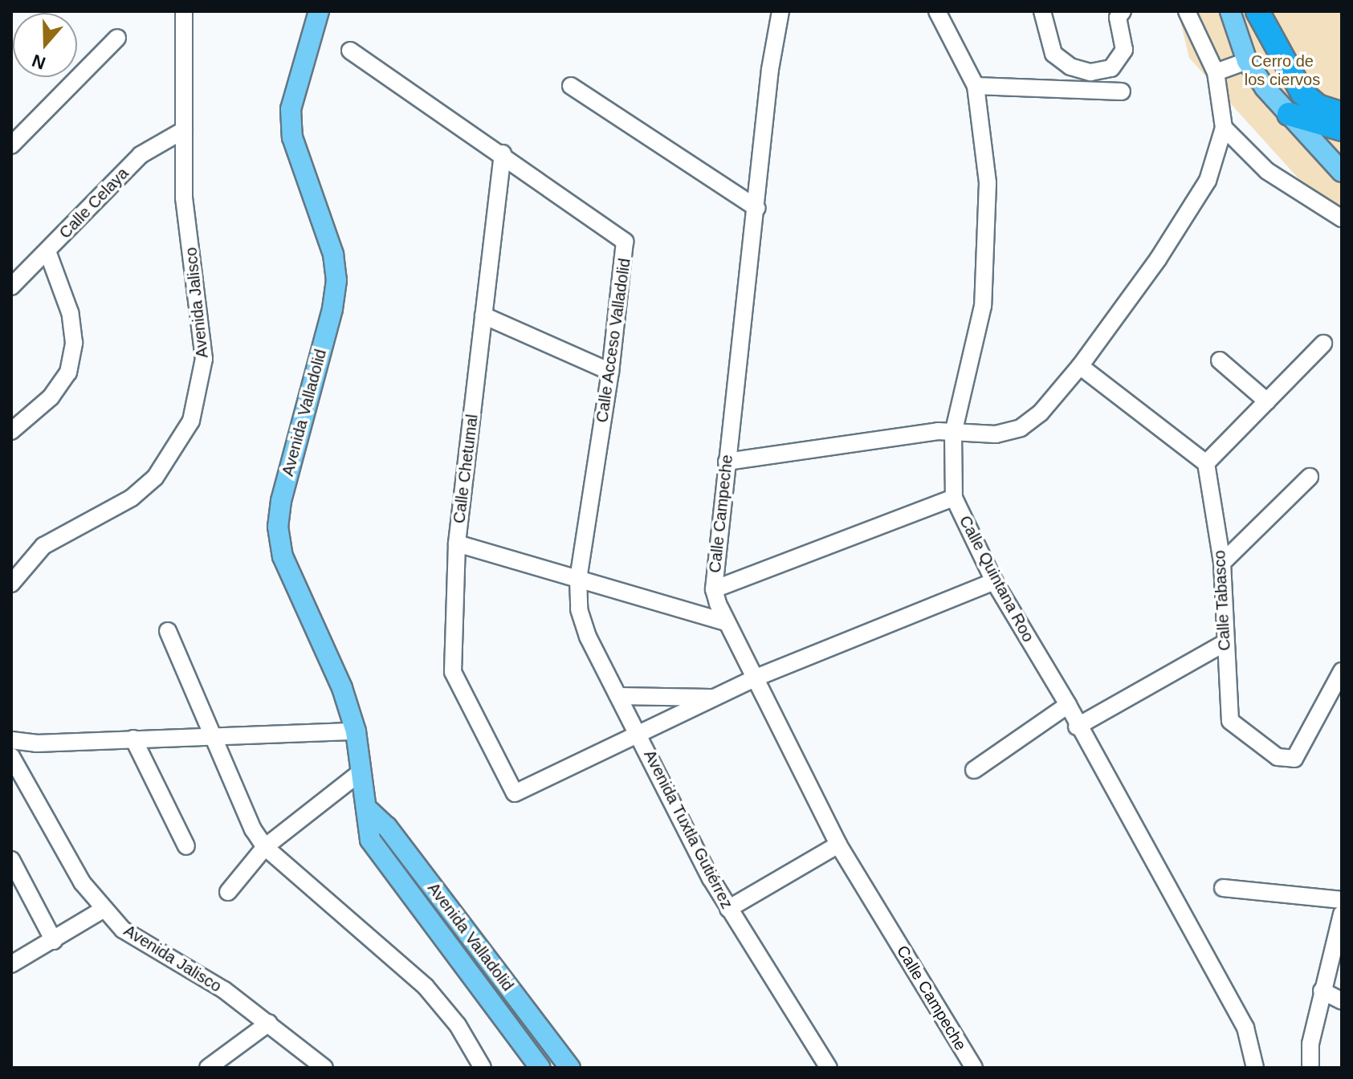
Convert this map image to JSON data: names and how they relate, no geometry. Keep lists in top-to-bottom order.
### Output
{
  "streets": {
    "main road": ["Avenida Valladolid"],
    "street": [
      "Calle Celaya",
      "Avenida Jalisco",
      "Calle Acceso Valladolid",
      "Calle Chetumal",
      "Calle Campeche",
      "Calle Quintana Roo",
      "Calle Tabasco",
      "Avenida Tuxtla Gutiérrez"
    ]
  },
  "crossings": [
    ["Calle Celaya", "Avenida Jalisco"],
    ["Calle Acceso Valladolid", "Calle Chetumal"],
    ["Calle Acceso Valladolid", "Avenida Tuxtla Gutiérrez"],
    ["Calle Chetumal", "Calle Campeche"],
    ["Calle Chetumal", "Avenida Tuxtla Gutiérrez"]
  ],
  "parks": ["Cerro de los ciervos"],
  "north": "bottom"
}
